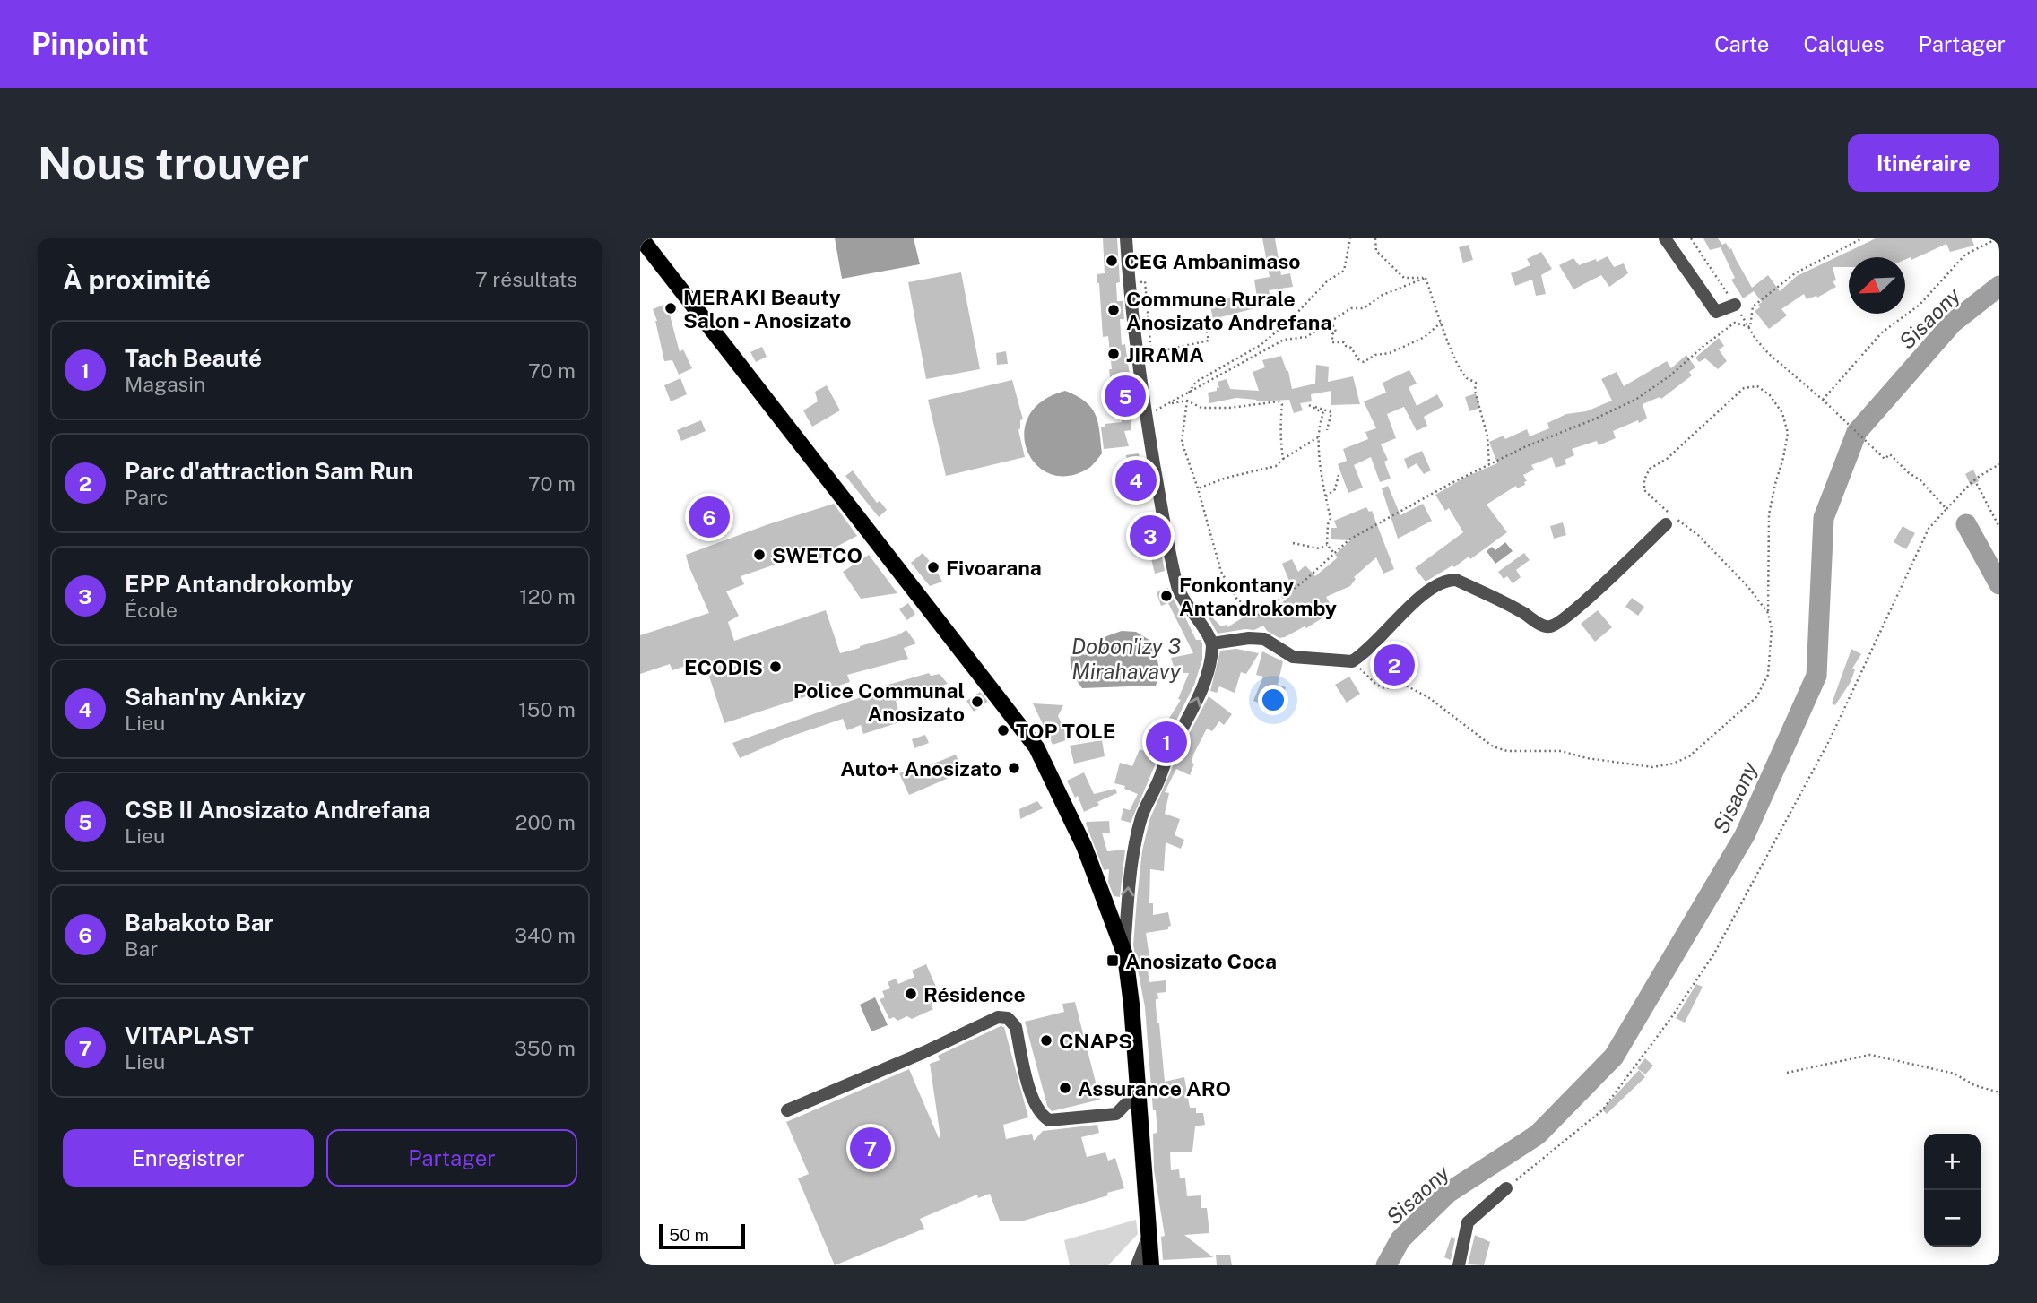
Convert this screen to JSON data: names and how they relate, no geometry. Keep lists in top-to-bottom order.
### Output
{
  "water": ["Sisaony", "Dobon'izy 3 Mirahavavy"],
  "places": {
    "other": [
      "CEG Ambanimaso",
      "MERAKI Beauty Salon - Anosizato",
      "Commune Rurale Anosizato Andrefana",
      "JIRAMA",
      "SWETCO",
      "Fivoarana",
      "Fonkontany Antandrokomby",
      "ECODIS",
      "Police Communal Anosizato",
      "TOP TOLE",
      "Auto+ Anosizato",
      "Résidence",
      "CNAPS",
      "Assurance ARO"
    ],
    "transit": ["Anosizato Coca"]
  },
  "scale_bar": "50 m",
  "north": "bottom left",
  "page": {
    "header": "Pinpoint",
    "nav": ["Carte", "Calques", "Partager"],
    "buttons": [
      "Itinéraire",
      ["Enregistrer", "Partager"]
    ],
    "title": "Nous trouver",
    "heading": ["À proximité", "7 résultats"],
    "list": [
      {
        "mark": "1",
        "name": "Tach Beauté",
        "note": "Magasin",
        "value": "70 m"
      },
      {
        "mark": "2",
        "name": "Parc d'attraction Sam Run",
        "note": "Parc",
        "value": "70 m"
      },
      {
        "mark": "3",
        "name": "EPP Antandrokomby",
        "note": "École",
        "value": "120 m"
      },
      {
        "mark": "4",
        "name": "Sahan'ny Ankizy",
        "note": "Lieu",
        "value": "150 m"
      },
      {
        "mark": "5",
        "name": "CSB II Anosizato Andrefana",
        "note": "Lieu",
        "value": "200 m"
      },
      {
        "mark": "6",
        "name": "Babakoto Bar",
        "note": "Bar",
        "value": "340 m"
      },
      {
        "mark": "7",
        "name": "VITAPLAST",
        "note": "Lieu",
        "value": "350 m"
      }
    ],
    "pins": [
      "5",
      "4",
      "6",
      "3",
      "2",
      "1",
      "7"
    ],
    "map_buttons": ["+", "−"],
    "scale": "50 m"
  }
}
